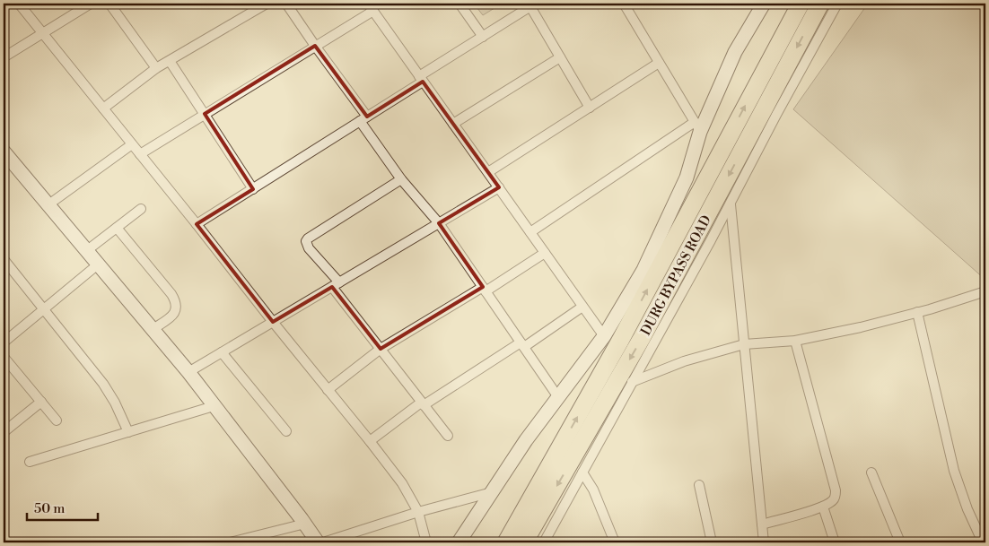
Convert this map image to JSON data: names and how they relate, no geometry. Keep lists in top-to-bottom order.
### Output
{
  "streets": {
    "highway": ["DURG BYPASS ROAD"]
  },
  "scale_bar": "50 m"
}
